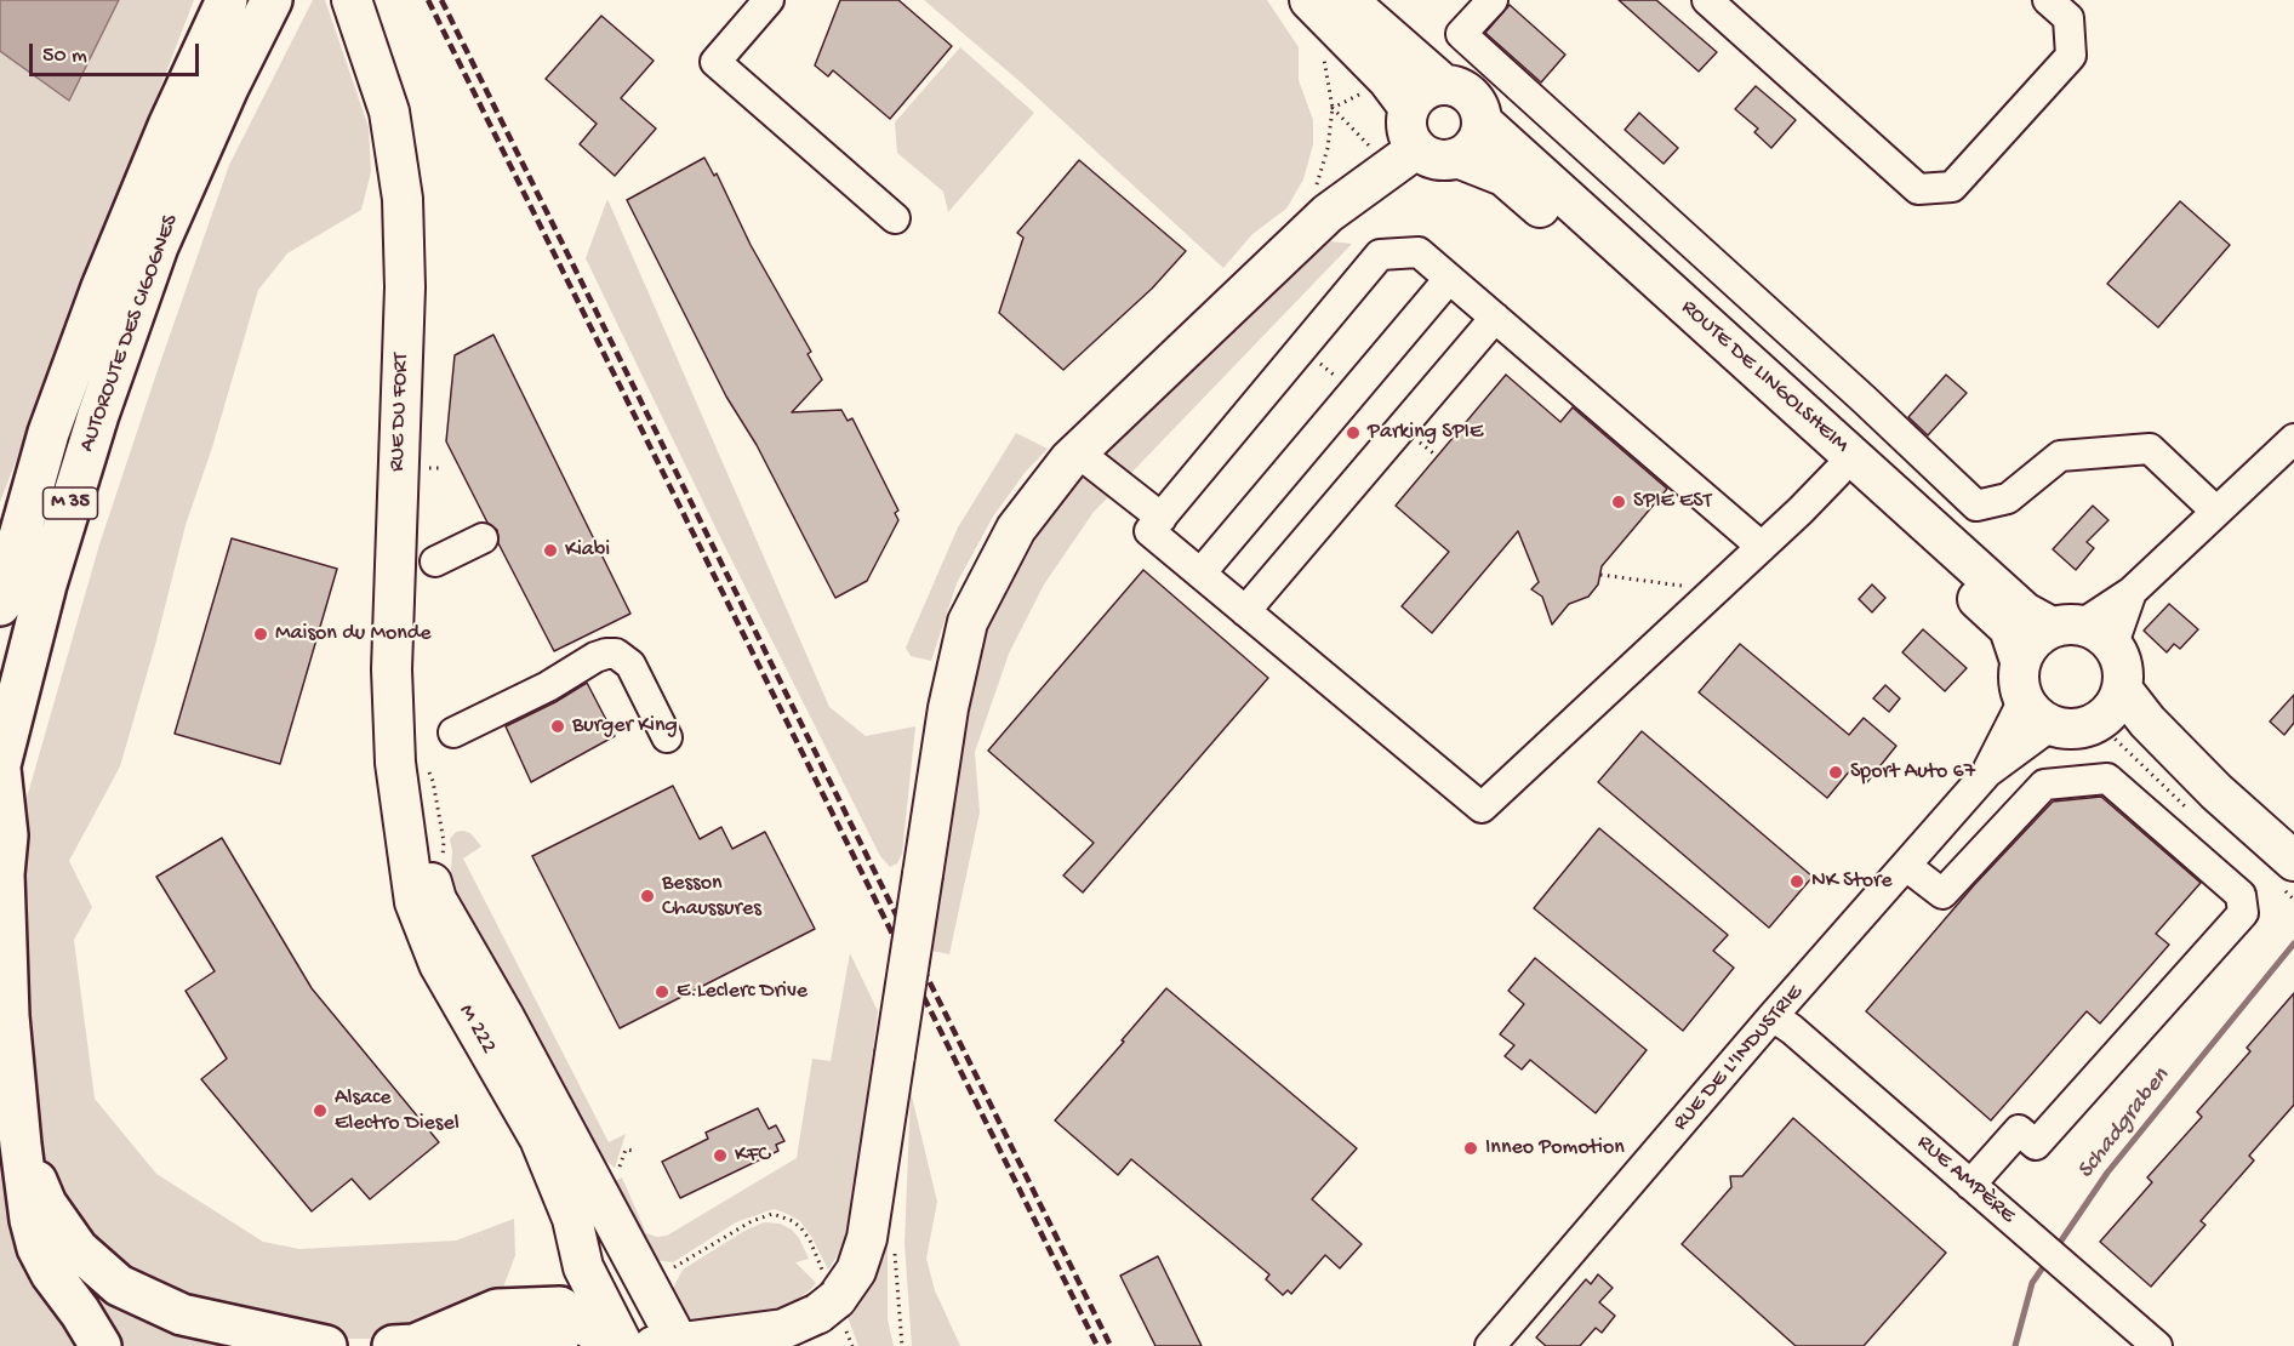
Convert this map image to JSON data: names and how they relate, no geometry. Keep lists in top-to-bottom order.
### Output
{
  "streets": {
    "highway": ["AUTOROUTE DES CIGOGNES", "M 35"],
    "main road": ["ROUTE DE LINGOLSHEIM", "RUE DU FORT", "M 222"],
    "street": ["RUE DE L'INDUSTRIE", "RUE AMPÈRE"]
  },
  "crossings": [
    ["ROUTE DE LINGOLSHEIM", "RUE DE L'INDUSTRIE"],
    ["RUE DU FORT", "M 222"],
    ["RUE DE L'INDUSTRIE", "RUE AMPÈRE"]
  ],
  "water": ["Schadgraben"],
  "places": [
    "Parking SPIE",
    "SPIE EST",
    "Kiabi",
    "Maison du Monde",
    "Burger King",
    "Sport Auto 67",
    "NK Store",
    "Besson Chaussures",
    "E.Leclerc Drive",
    "Alsace Electro Diesel",
    "Inneo Pomotion",
    "KFC"
  ],
  "scale_bar": "50 m"
}
